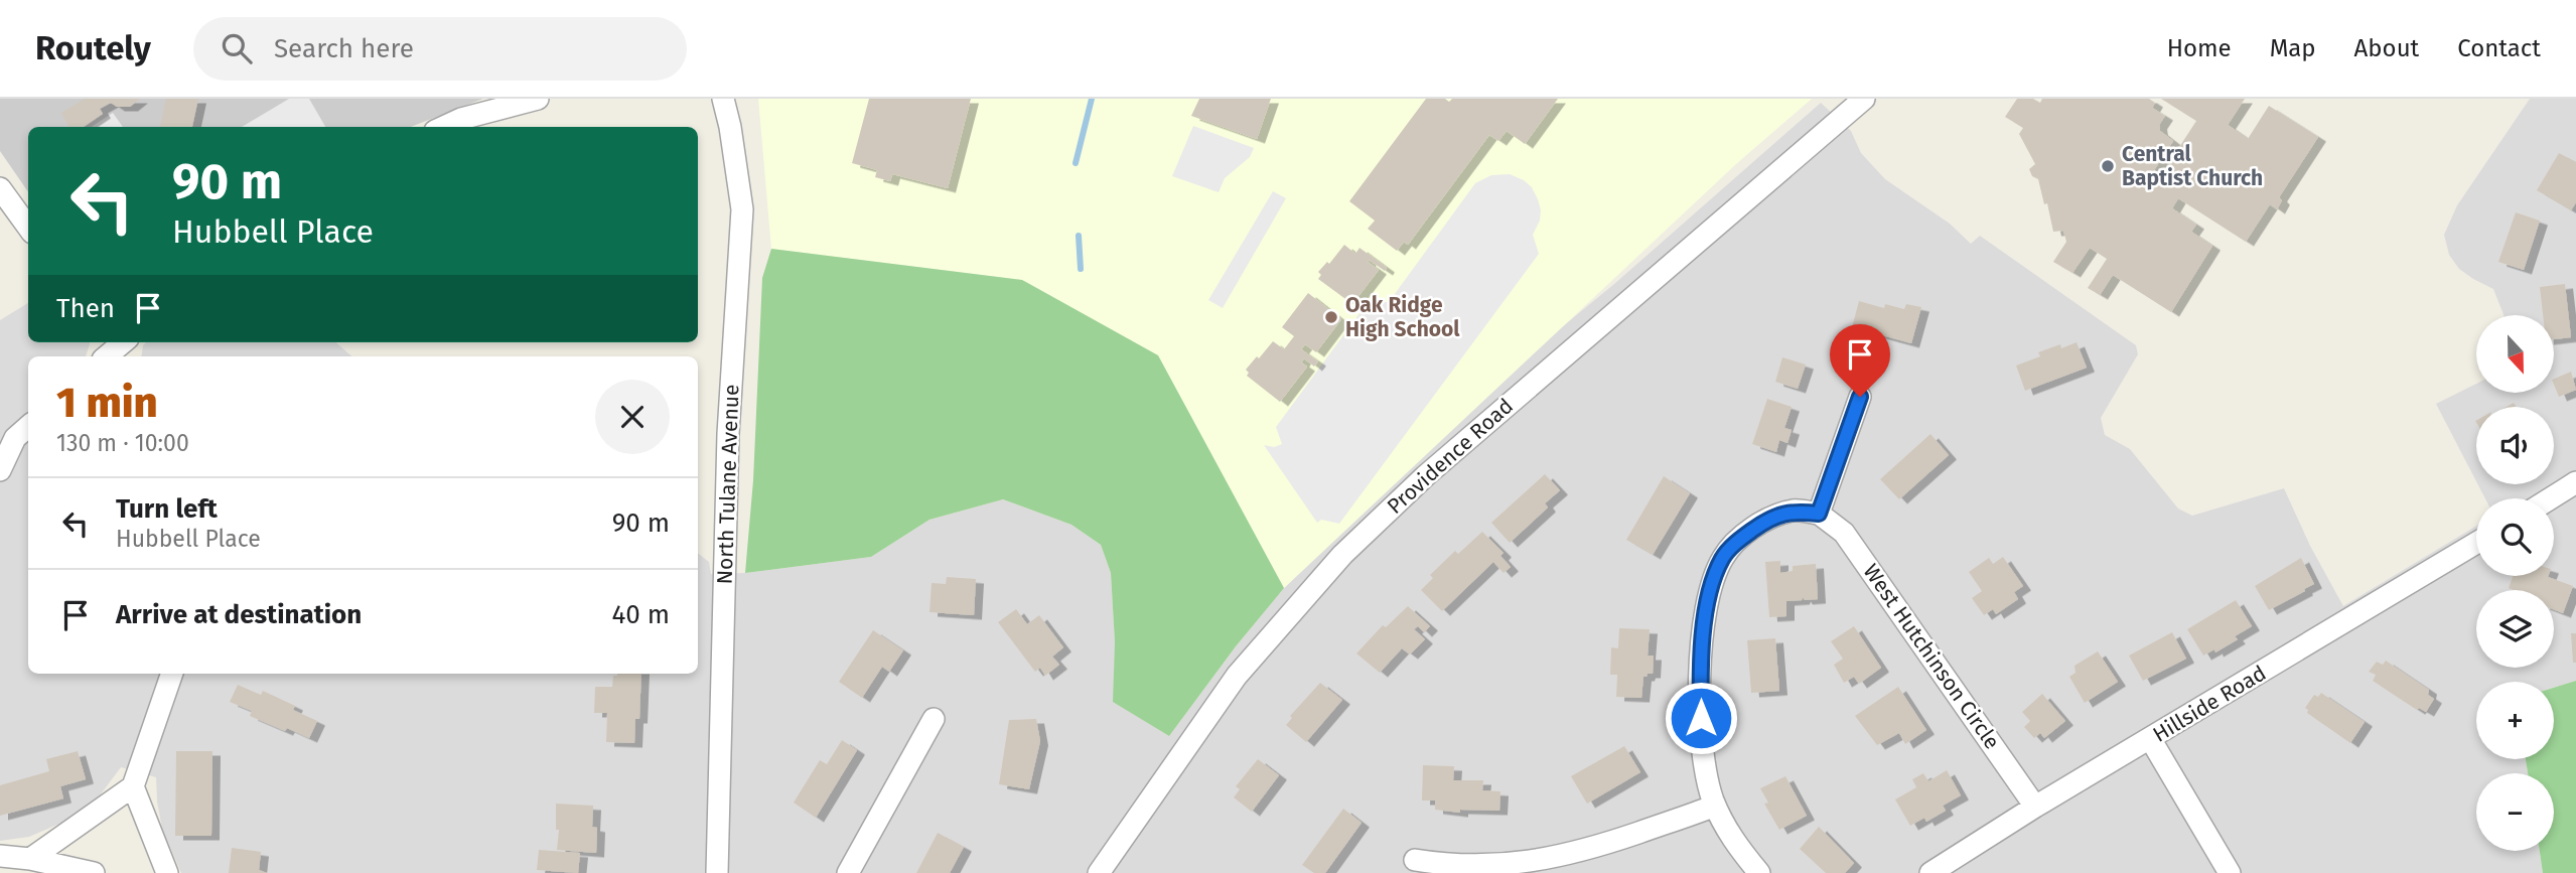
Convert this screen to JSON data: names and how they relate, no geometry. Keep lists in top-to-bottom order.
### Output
{
  "streets": {
    "street": [
      "Providence Road",
      "North Tulane Avenue",
      "West Hutchinson Circle",
      "Hillside Road"
    ]
  },
  "crossings": [
    ["West Hutchinson Circle", "Hillside Road"]
  ],
  "places": ["Central Baptist Church", "Oak Ridge High School"],
  "north": "bottom",
  "page": {
    "header": "Routely",
    "search": "Search here",
    "nav": [
      "Home",
      "Map",
      "About",
      "Contact"
    ],
    "turn": ["90 m", "Hubbell Place"],
    "then": "Then",
    "map_buttons": ["+", "−"],
    "heading": ["1 min", "130 m · 10:00"],
    "list": [
      {
        "name": "Turn left",
        "note": "Hubbell Place",
        "value": "90 m"
      },
      {
        "name": "Arrive at destination",
        "value": "40 m"
      }
    ]
  }
}
